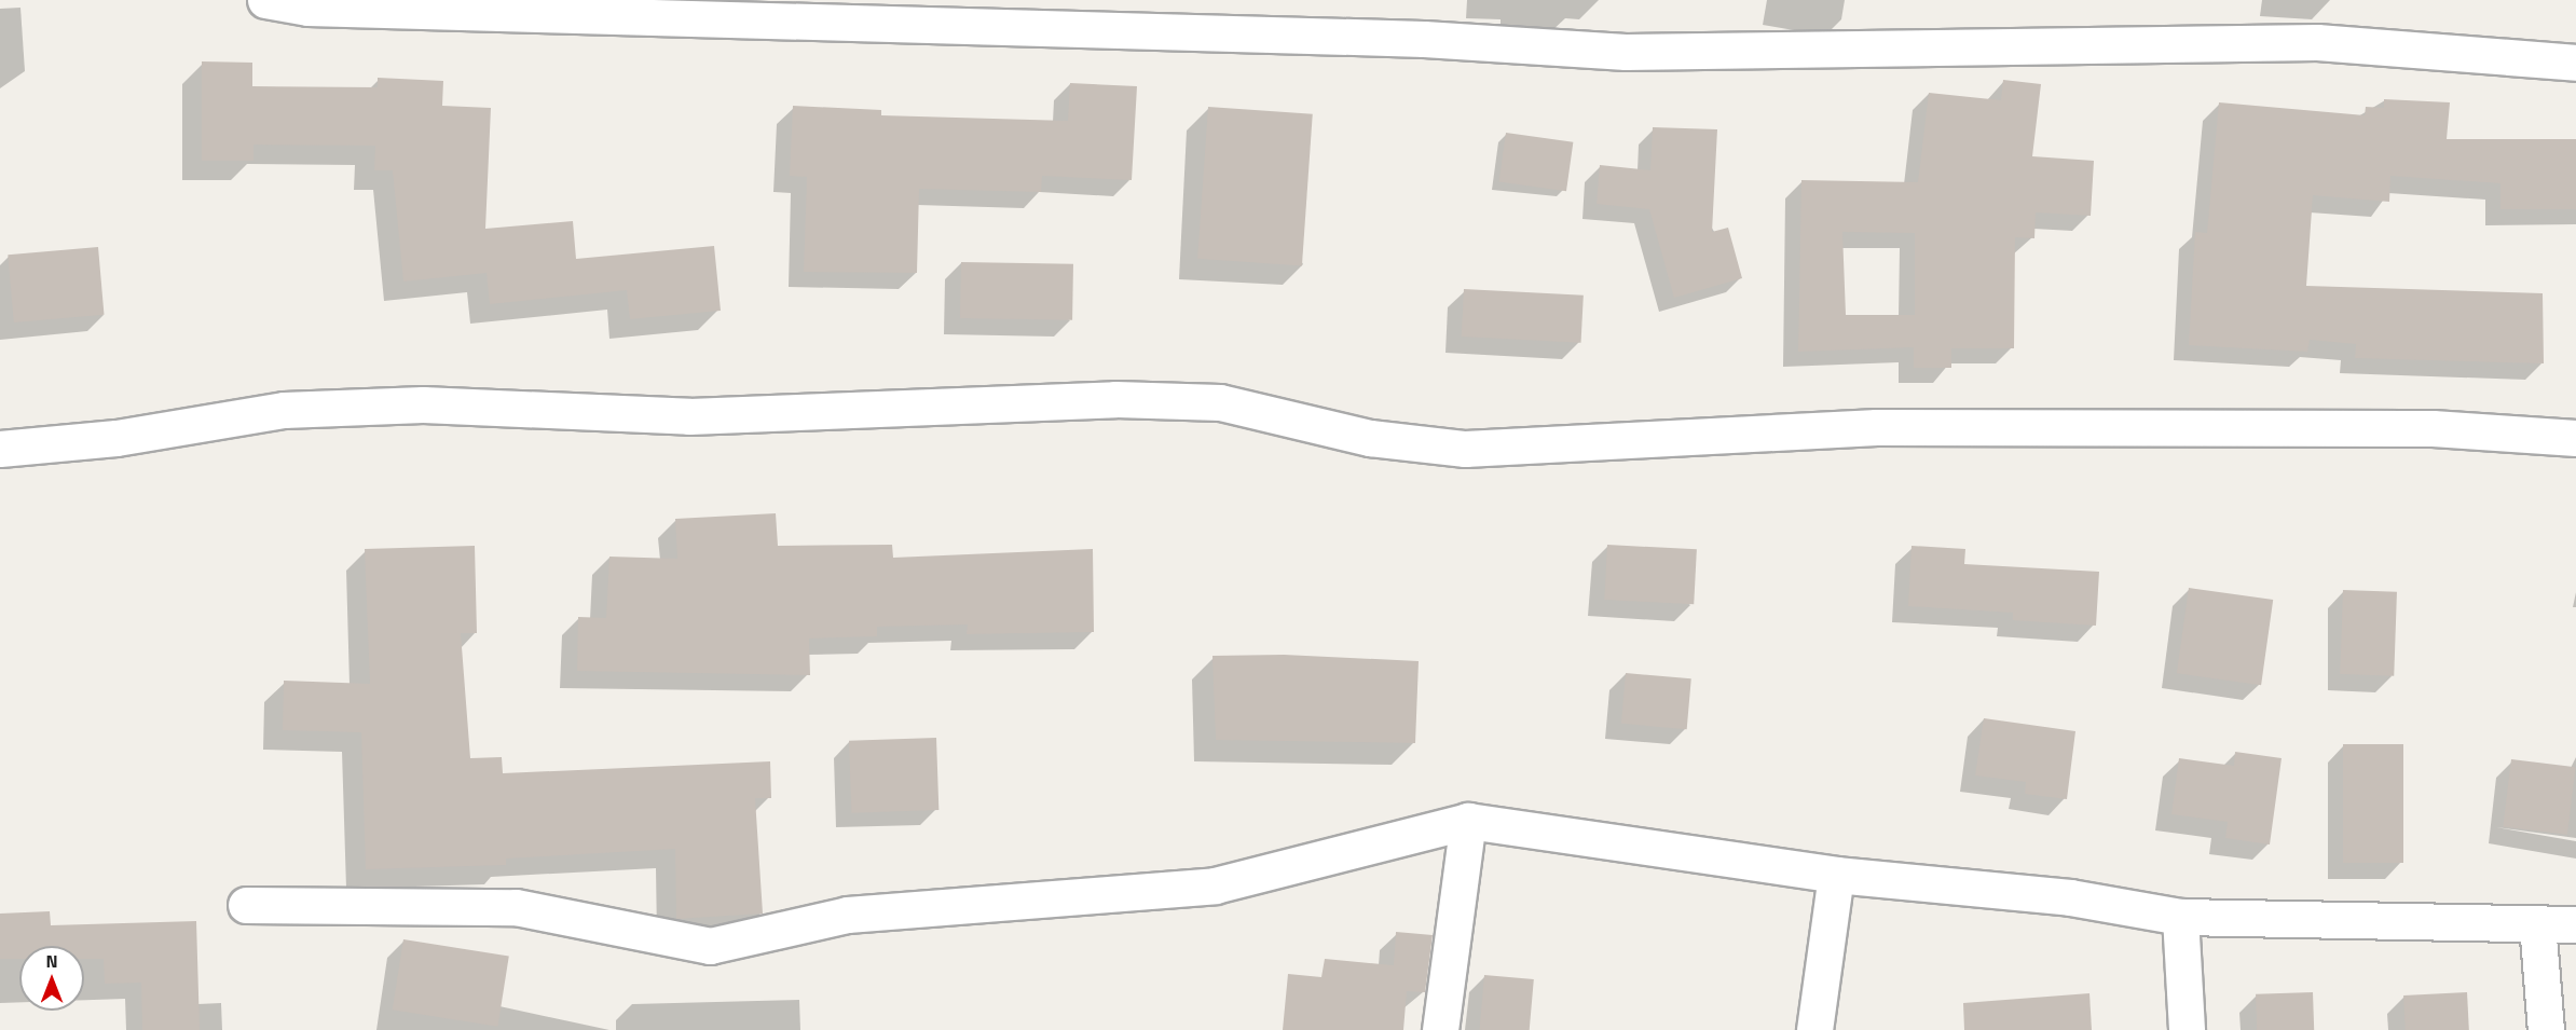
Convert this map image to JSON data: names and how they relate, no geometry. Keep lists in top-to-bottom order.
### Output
{
  "north": "top"
}
